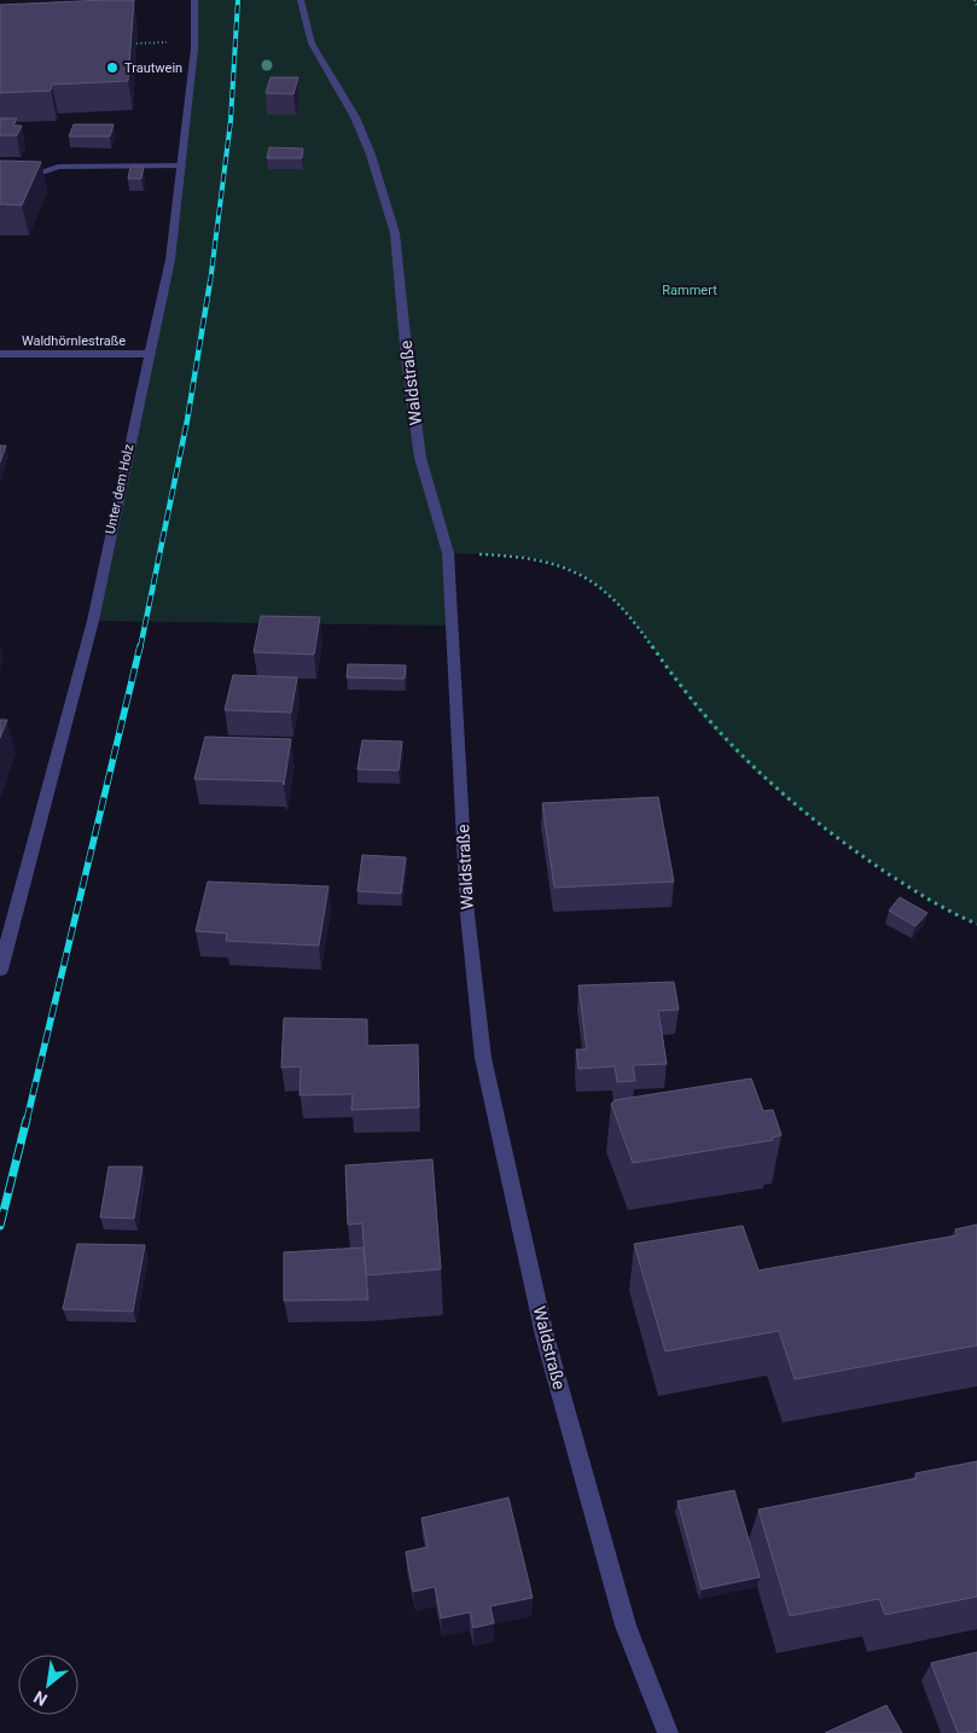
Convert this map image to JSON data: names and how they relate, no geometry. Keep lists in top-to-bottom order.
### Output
{
  "streets": {
    "street": ["Waldhörnlestraße", "Waldstraße", "Unter dem Holz"]
  },
  "crossings": [
    ["Waldhörnlestraße", "Unter dem Holz"]
  ],
  "parks": ["Rammert"],
  "places": ["Trautwein"],
  "north": "bottom left"
}
